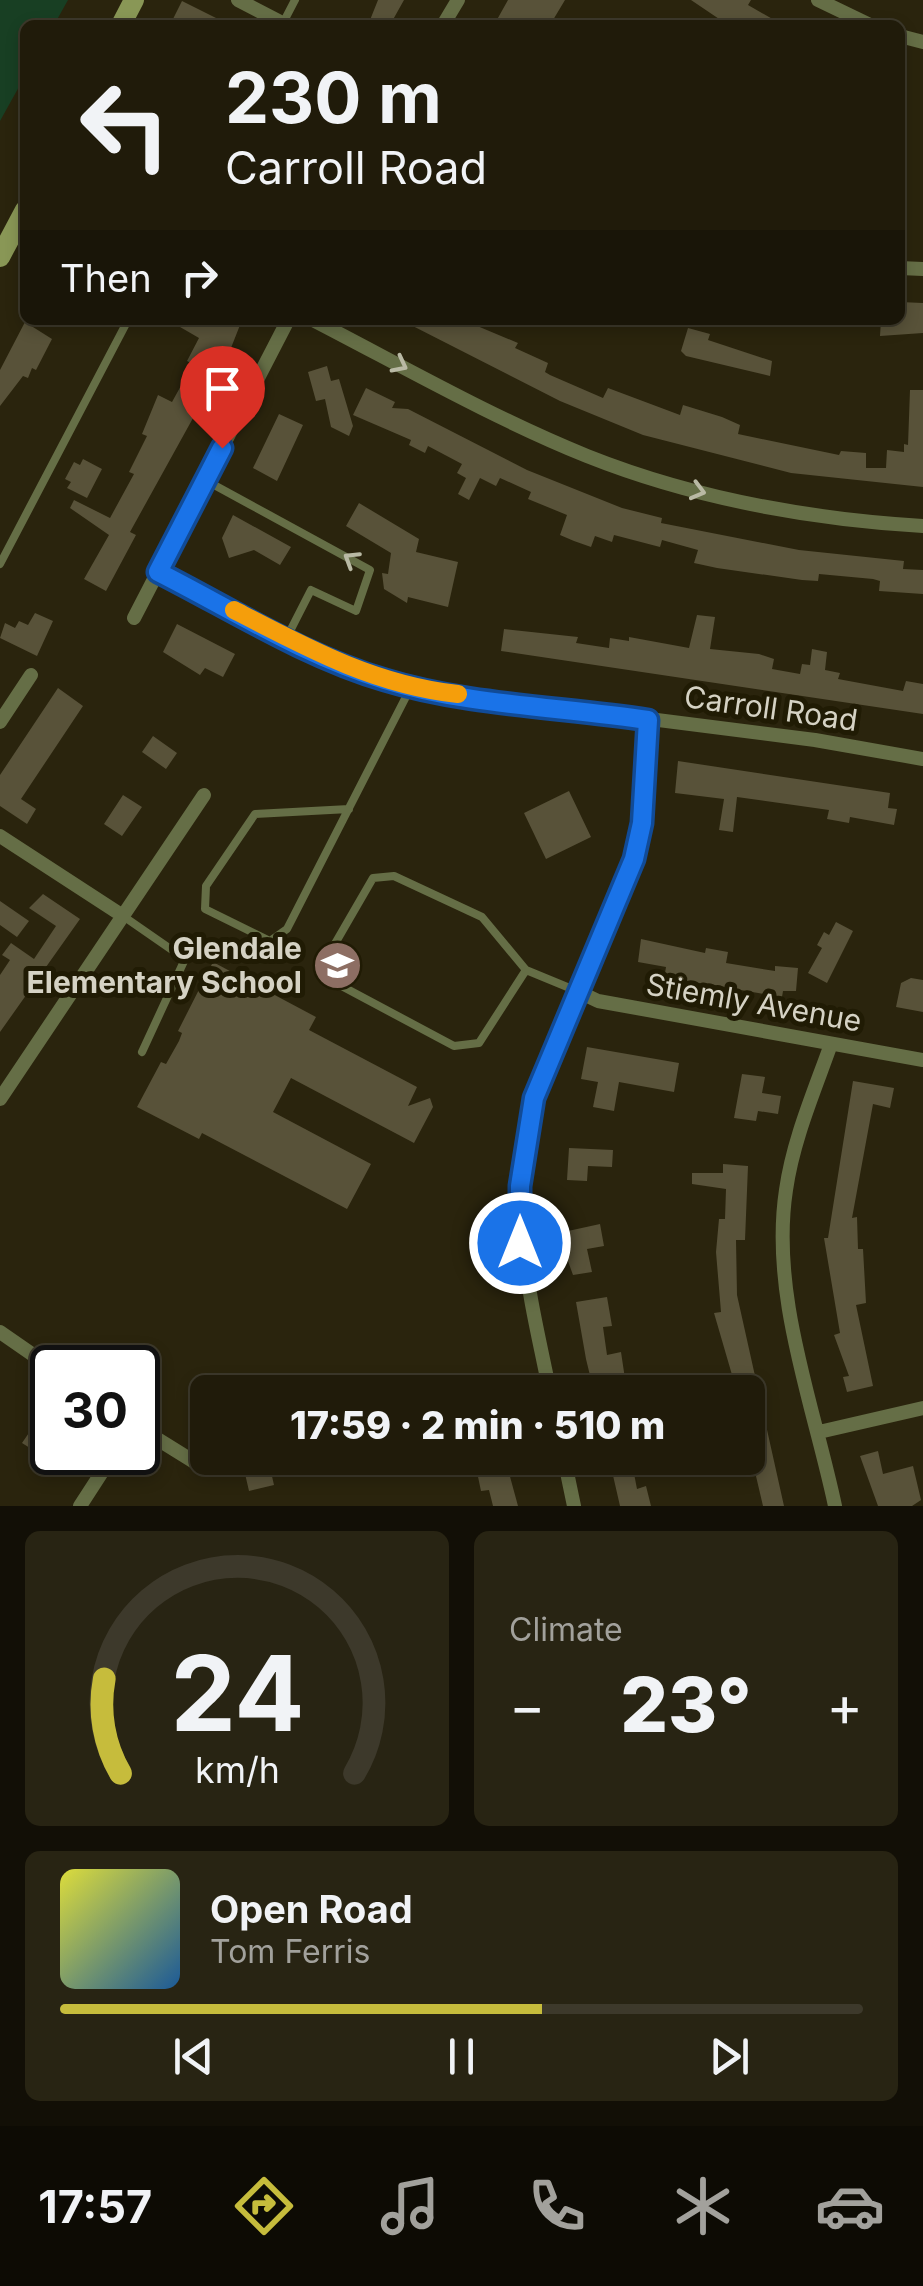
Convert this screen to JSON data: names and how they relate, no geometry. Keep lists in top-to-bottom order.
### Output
{
  "streets": {
    "street": ["Carroll Road", "Stiemly Avenue"]
  },
  "places": {
    "school or university": ["Glendale Elementary School"]
  },
  "page": {
    "turn": ["230 m", "Carroll Road"],
    "then": "Then",
    "limit": "30",
    "trip": "17:59 · 2 min · 510 m",
    "tile": "Climate",
    "heat": ["−", "23°", "+"],
    "song": ["Open Road", "Tom Ferris"],
    "tabs": "17:57",
    "gauge": ["24", "km/h"]
  }
}
